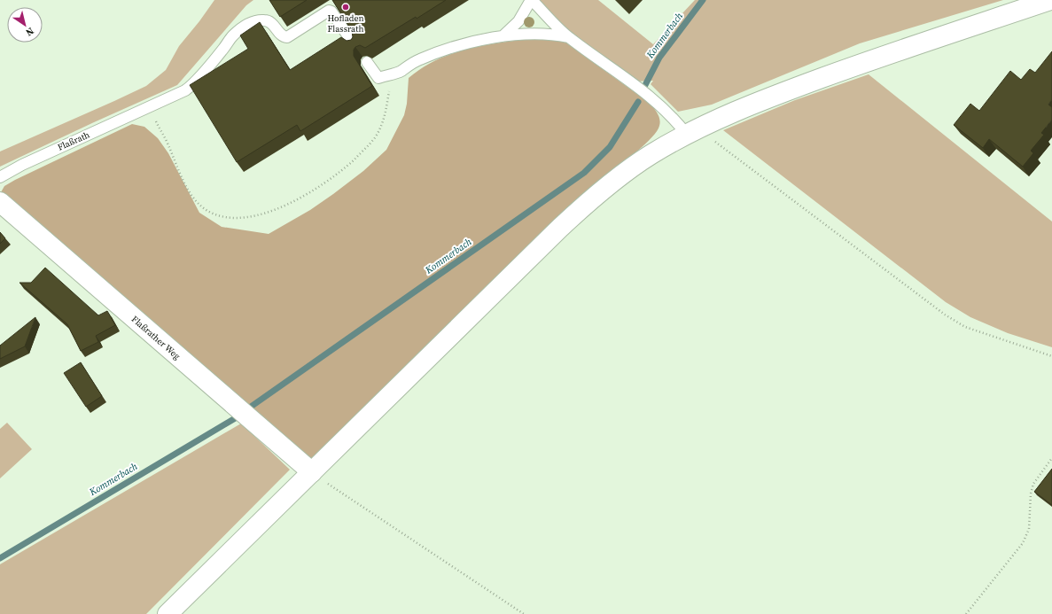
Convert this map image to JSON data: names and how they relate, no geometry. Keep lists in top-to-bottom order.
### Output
{
  "streets": {
    "main road": ["Flaßrather Weg"],
    "lane": ["Flaßrath"]
  },
  "water": ["Kommerbach"],
  "places": ["Hofladen Flassrath"],
  "north": "bottom right"
}
